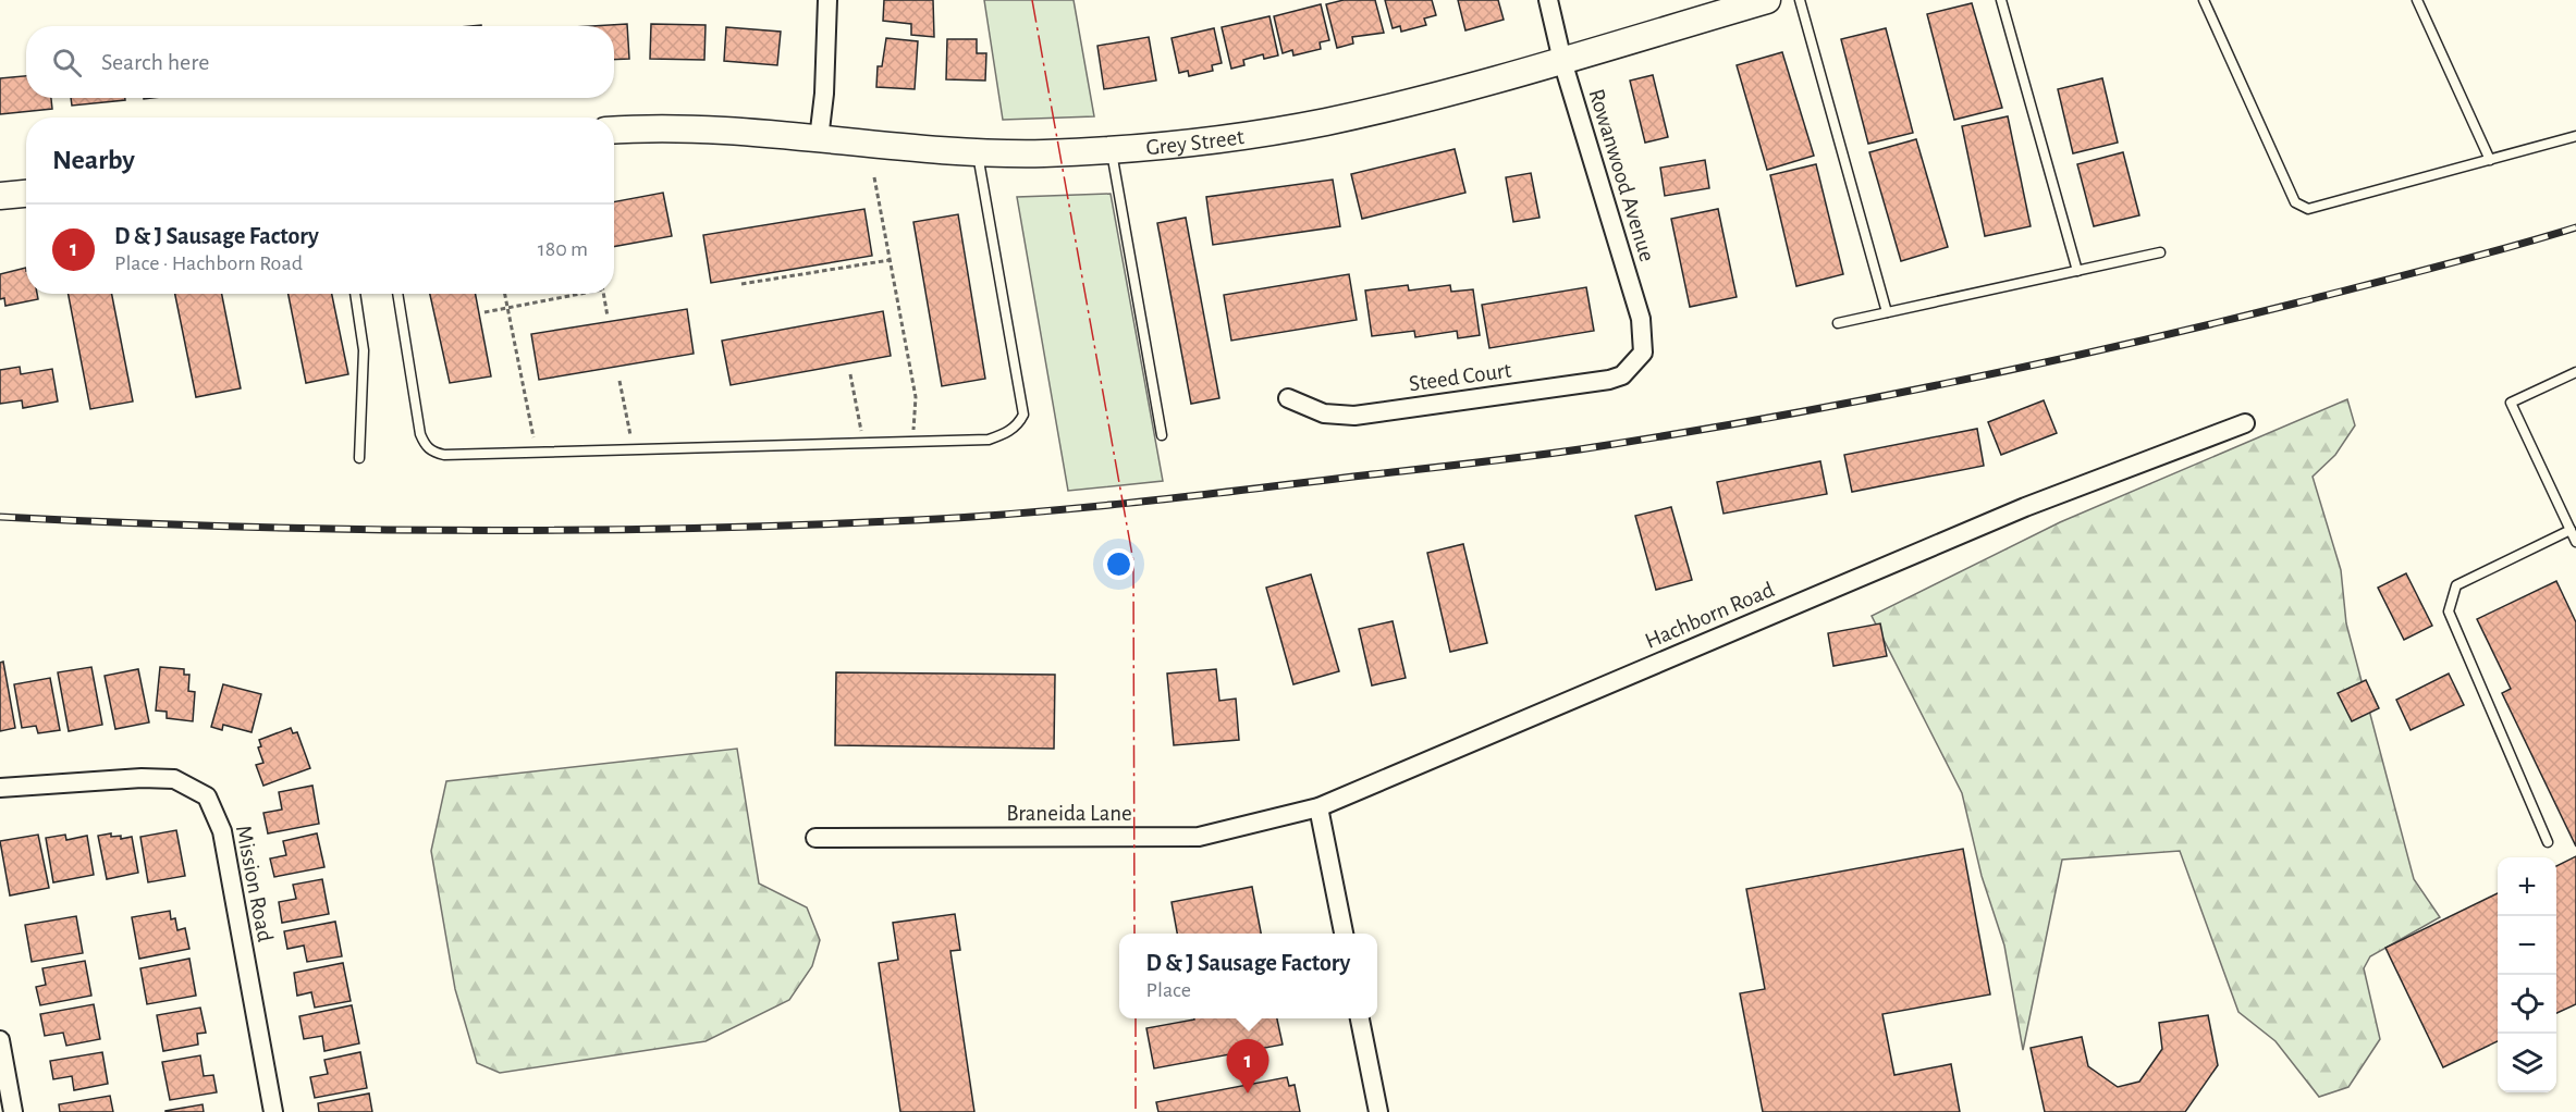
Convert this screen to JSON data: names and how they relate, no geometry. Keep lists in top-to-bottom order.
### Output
{
  "streets": {
    "street": [
      "Grey Street",
      "Rowanwood Avenue",
      "Steed Court",
      "Hachborn Road",
      "Braneida Lane",
      "Mission Road"
    ]
  },
  "crossings": [
    ["Grey Street", "Rowanwood Avenue"],
    ["Rowanwood Avenue", "Steed Court"],
    ["Hachborn Road", "Braneida Lane"]
  ],
  "page": {
    "search": "Search here",
    "heading": "Nearby",
    "list": [
      {
        "mark": "1",
        "name": "D & J Sausage Factory",
        "note": "Place · Hachborn Road",
        "value": "180 m"
      }
    ],
    "map_buttons": ["+", "−"],
    "popup": ["D & J Sausage Factory", "Place"],
    "pins": "1"
  }
}
